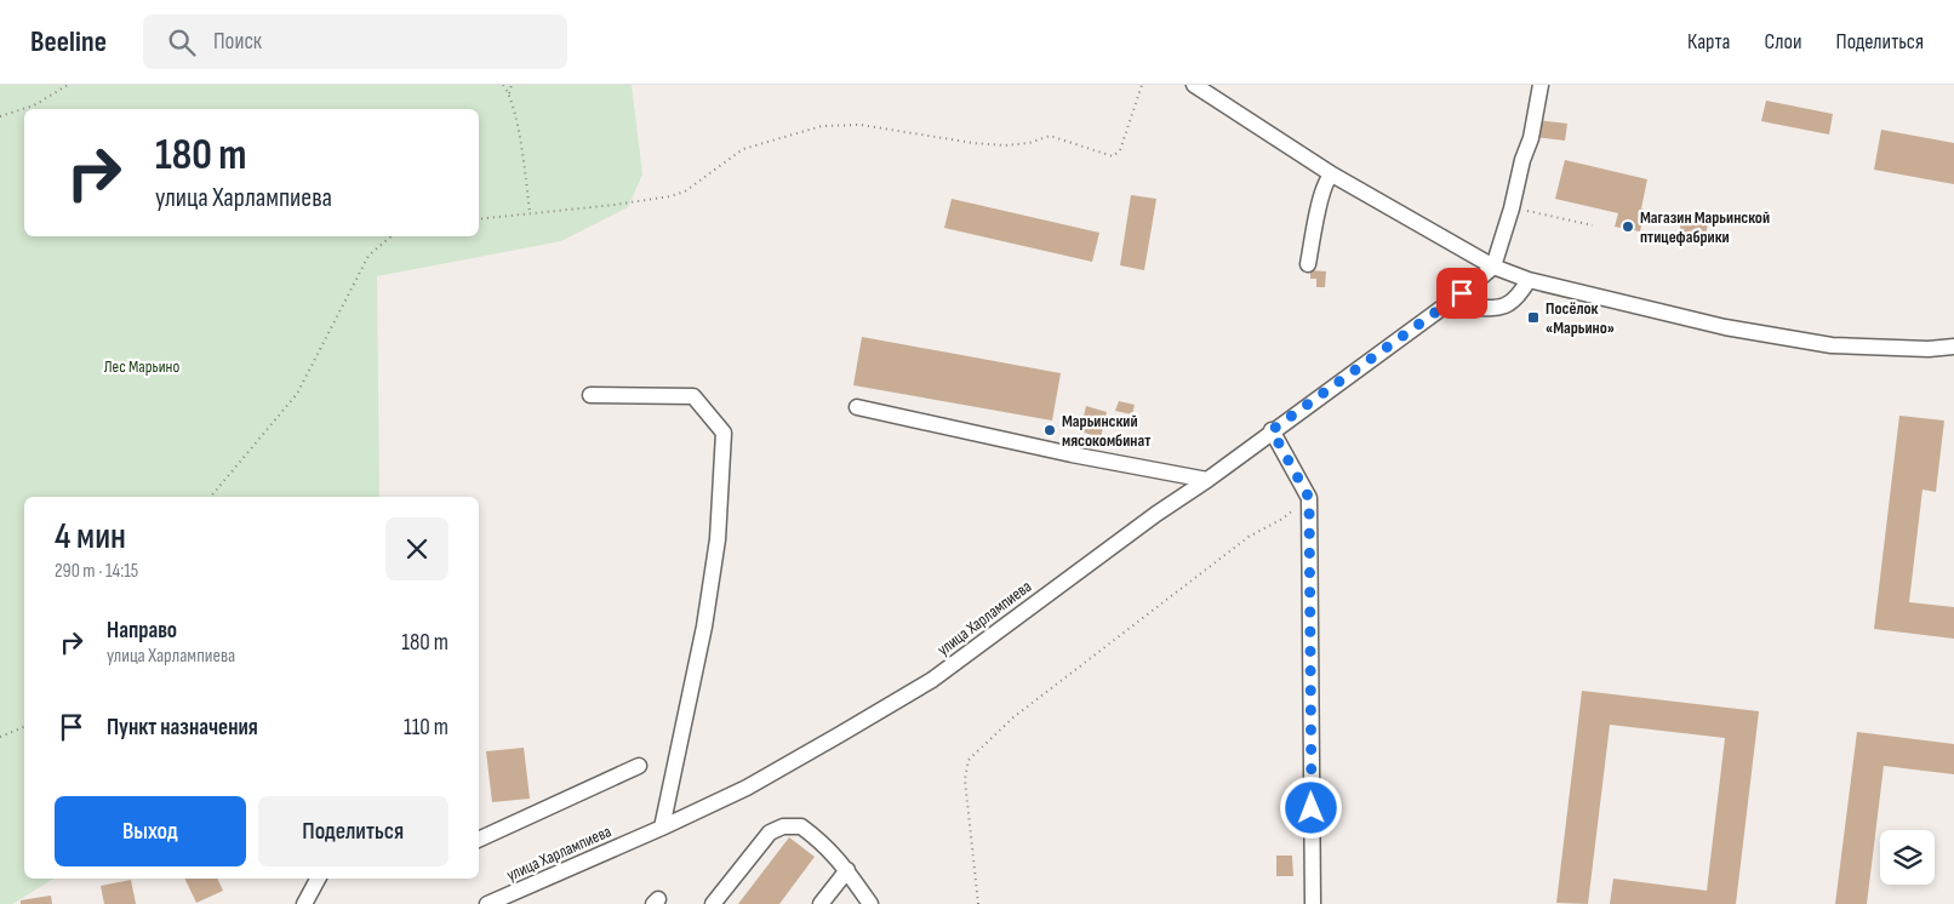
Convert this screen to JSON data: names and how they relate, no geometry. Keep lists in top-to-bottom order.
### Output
{
  "streets": {
    "street": ["улица Харлампиева"]
  },
  "parks": ["Лес Марьино"],
  "places": {
    "other": ["Магазин Марьинской птицефабрики", "Марьинский мясокомбинат"],
    "transit": ["Посёлок «Марьино»"]
  },
  "page": {
    "header": "Beeline",
    "search": "Поиск",
    "nav": ["Карта", "Слои", "Поделиться"],
    "turn": ["180 m", "улица Харлампиева"],
    "heading": ["4 мин", "290 m · 14:15"],
    "list": [
      {
        "name": "Направо",
        "note": "улица Харлампиева",
        "value": "180 m"
      },
      {
        "name": "Пункт назначения",
        "value": "110 m"
      }
    ],
    "buttons": ["Выход", "Поделиться"]
  }
}
